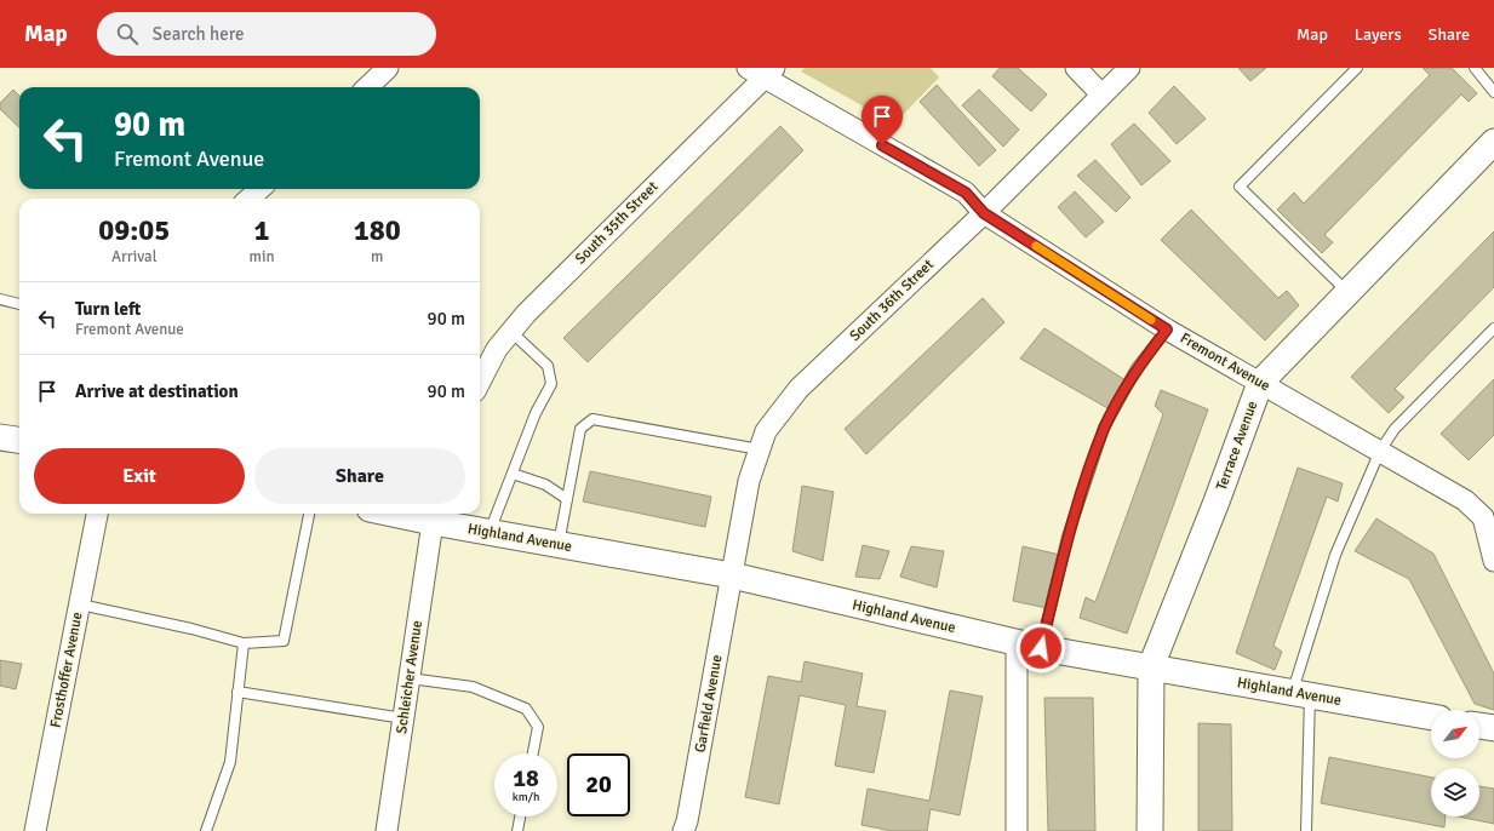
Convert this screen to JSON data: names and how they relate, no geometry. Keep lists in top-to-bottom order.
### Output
{
  "streets": {
    "street": [
      "South 35th Street",
      "South 36th Street",
      "Fremont Avenue",
      "Terrace Avenue",
      "Highland Avenue",
      "Frosthoffer Avenue",
      "Schleicher Avenue",
      "Garfield Avenue"
    ]
  },
  "crossings": [
    ["South 35th Street", "Fremont Avenue"],
    ["South 36th Street", "Fremont Avenue"],
    ["South 36th Street", "Highland Avenue"],
    ["South 36th Street", "Garfield Avenue"],
    ["Fremont Avenue", "Terrace Avenue"],
    ["Terrace Avenue", "Highland Avenue"],
    ["Highland Avenue", "Schleicher Avenue"],
    ["Highland Avenue", "Garfield Avenue"]
  ],
  "north": "top right",
  "page": {
    "header": "Map",
    "search": "Search here",
    "nav": ["Map", "Layers", "Share"],
    "turn": ["90 m", "Fremont Avenue"],
    "eta": [
      "09:05",
      "Arrival",
      "1",
      "min",
      "180",
      "m"
    ],
    "list": [
      {
        "name": "Turn left",
        "note": "Fremont Avenue",
        "value": "90 m"
      },
      {
        "name": "Arrive at destination",
        "value": "90 m"
      }
    ],
    "buttons": ["Exit", "Share"],
    "speed": "18 km/h",
    "limit": "20"
  }
}
